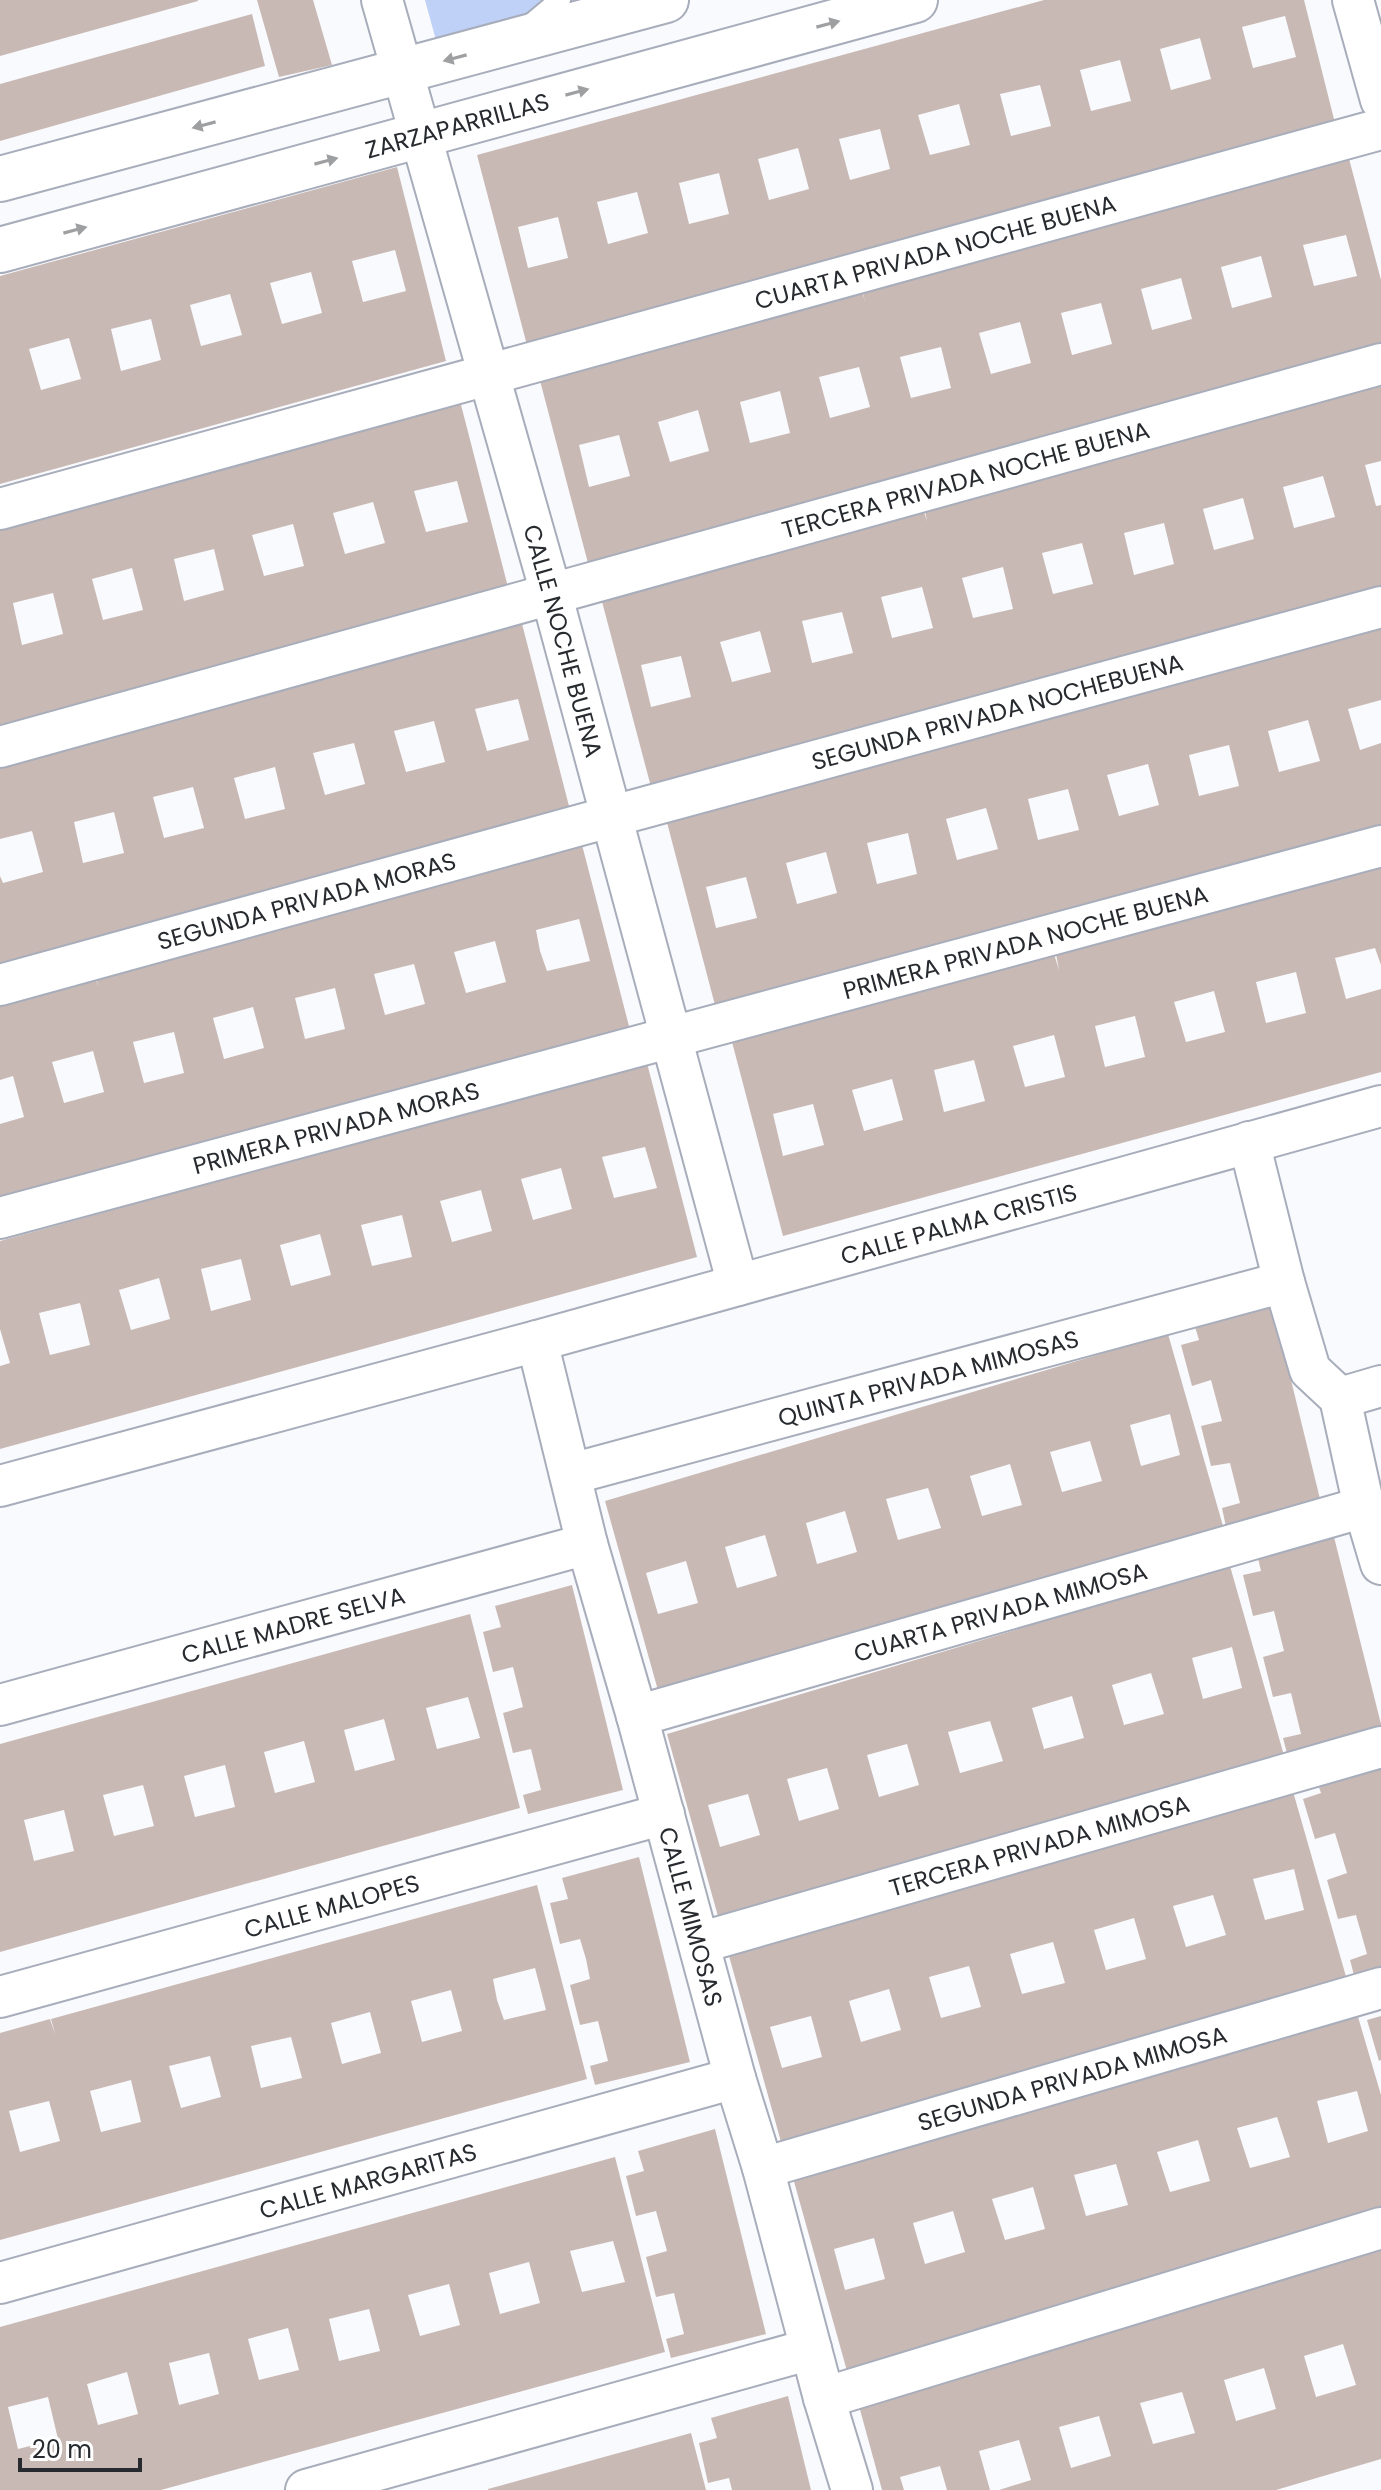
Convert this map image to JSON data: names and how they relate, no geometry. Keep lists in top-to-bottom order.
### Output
{
  "streets": {
    "street": [
      "ZARZAPARRILLAS",
      "CUARTA PRIVADA NOCHE BUENA",
      "TERCERA PRIVADA NOCHE BUENA",
      "CALLE NOCHE BUENA",
      "SEGUNDA PRIVADA NOCHEBUENA",
      "SEGUNDA PRIVADA MORAS",
      "PRIMERA PRIVADA NOCHE BUENA",
      "PRIMERA PRIVADA MORAS",
      "CALLE PALMA CRISTIS",
      "QUINTA PRIVADA MIMOSAS",
      "CUARTA PRIVADA MIMOSA",
      "CALLE MADRE SELVA",
      "TERCERA PRIVADA MIMOSA",
      "CALLE MALOPES",
      "CALLE MIMOSAS",
      "SEGUNDA PRIVADA MIMOSA",
      "CALLE MARGARITAS"
    ]
  },
  "crossings": [
    ["ZARZAPARRILLAS", "CALLE NOCHE BUENA"],
    ["CUARTA PRIVADA NOCHE BUENA", "CALLE NOCHE BUENA"],
    ["TERCERA PRIVADA NOCHE BUENA", "CALLE NOCHE BUENA"],
    ["CALLE NOCHE BUENA", "SEGUNDA PRIVADA NOCHEBUENA"],
    ["CALLE NOCHE BUENA", "SEGUNDA PRIVADA MORAS"],
    ["CALLE NOCHE BUENA", "PRIMERA PRIVADA NOCHE BUENA"],
    ["CALLE NOCHE BUENA", "PRIMERA PRIVADA MORAS"],
    ["CALLE NOCHE BUENA", "CALLE PALMA CRISTIS"],
    ["SEGUNDA PRIVADA NOCHEBUENA", "SEGUNDA PRIVADA MORAS"],
    ["PRIMERA PRIVADA NOCHE BUENA", "PRIMERA PRIVADA MORAS"],
    ["CALLE PALMA CRISTIS", "CALLE MIMOSAS"],
    ["QUINTA PRIVADA MIMOSAS", "CALLE MIMOSAS"],
    ["CUARTA PRIVADA MIMOSA", "CALLE MIMOSAS"],
    ["CALLE MADRE SELVA", "CALLE MIMOSAS"],
    ["TERCERA PRIVADA MIMOSA", "CALLE MIMOSAS"],
    ["CALLE MALOPES", "CALLE MIMOSAS"],
    ["CALLE MIMOSAS", "SEGUNDA PRIVADA MIMOSA"],
    ["CALLE MIMOSAS", "CALLE MARGARITAS"]
  ],
  "scale_bar": "20 m"
}
